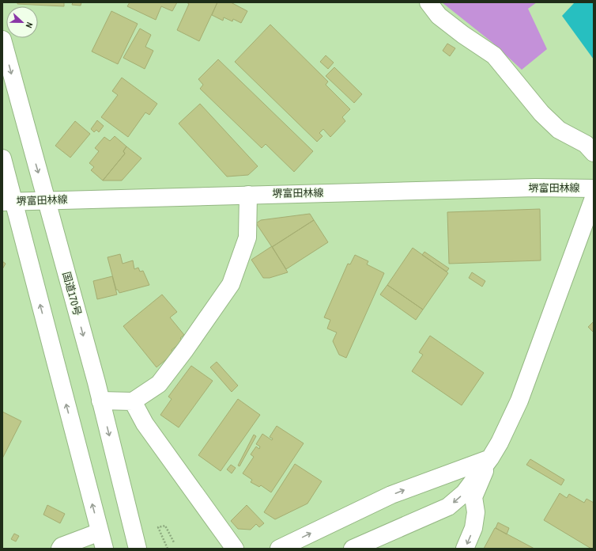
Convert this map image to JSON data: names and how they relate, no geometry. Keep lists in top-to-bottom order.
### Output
{
  "streets": {
    "main road": ["堺富田林線", "国道170号"]
  },
  "crossings": [
    ["堺富田林線", "国道170号"]
  ],
  "north": "right"
}
